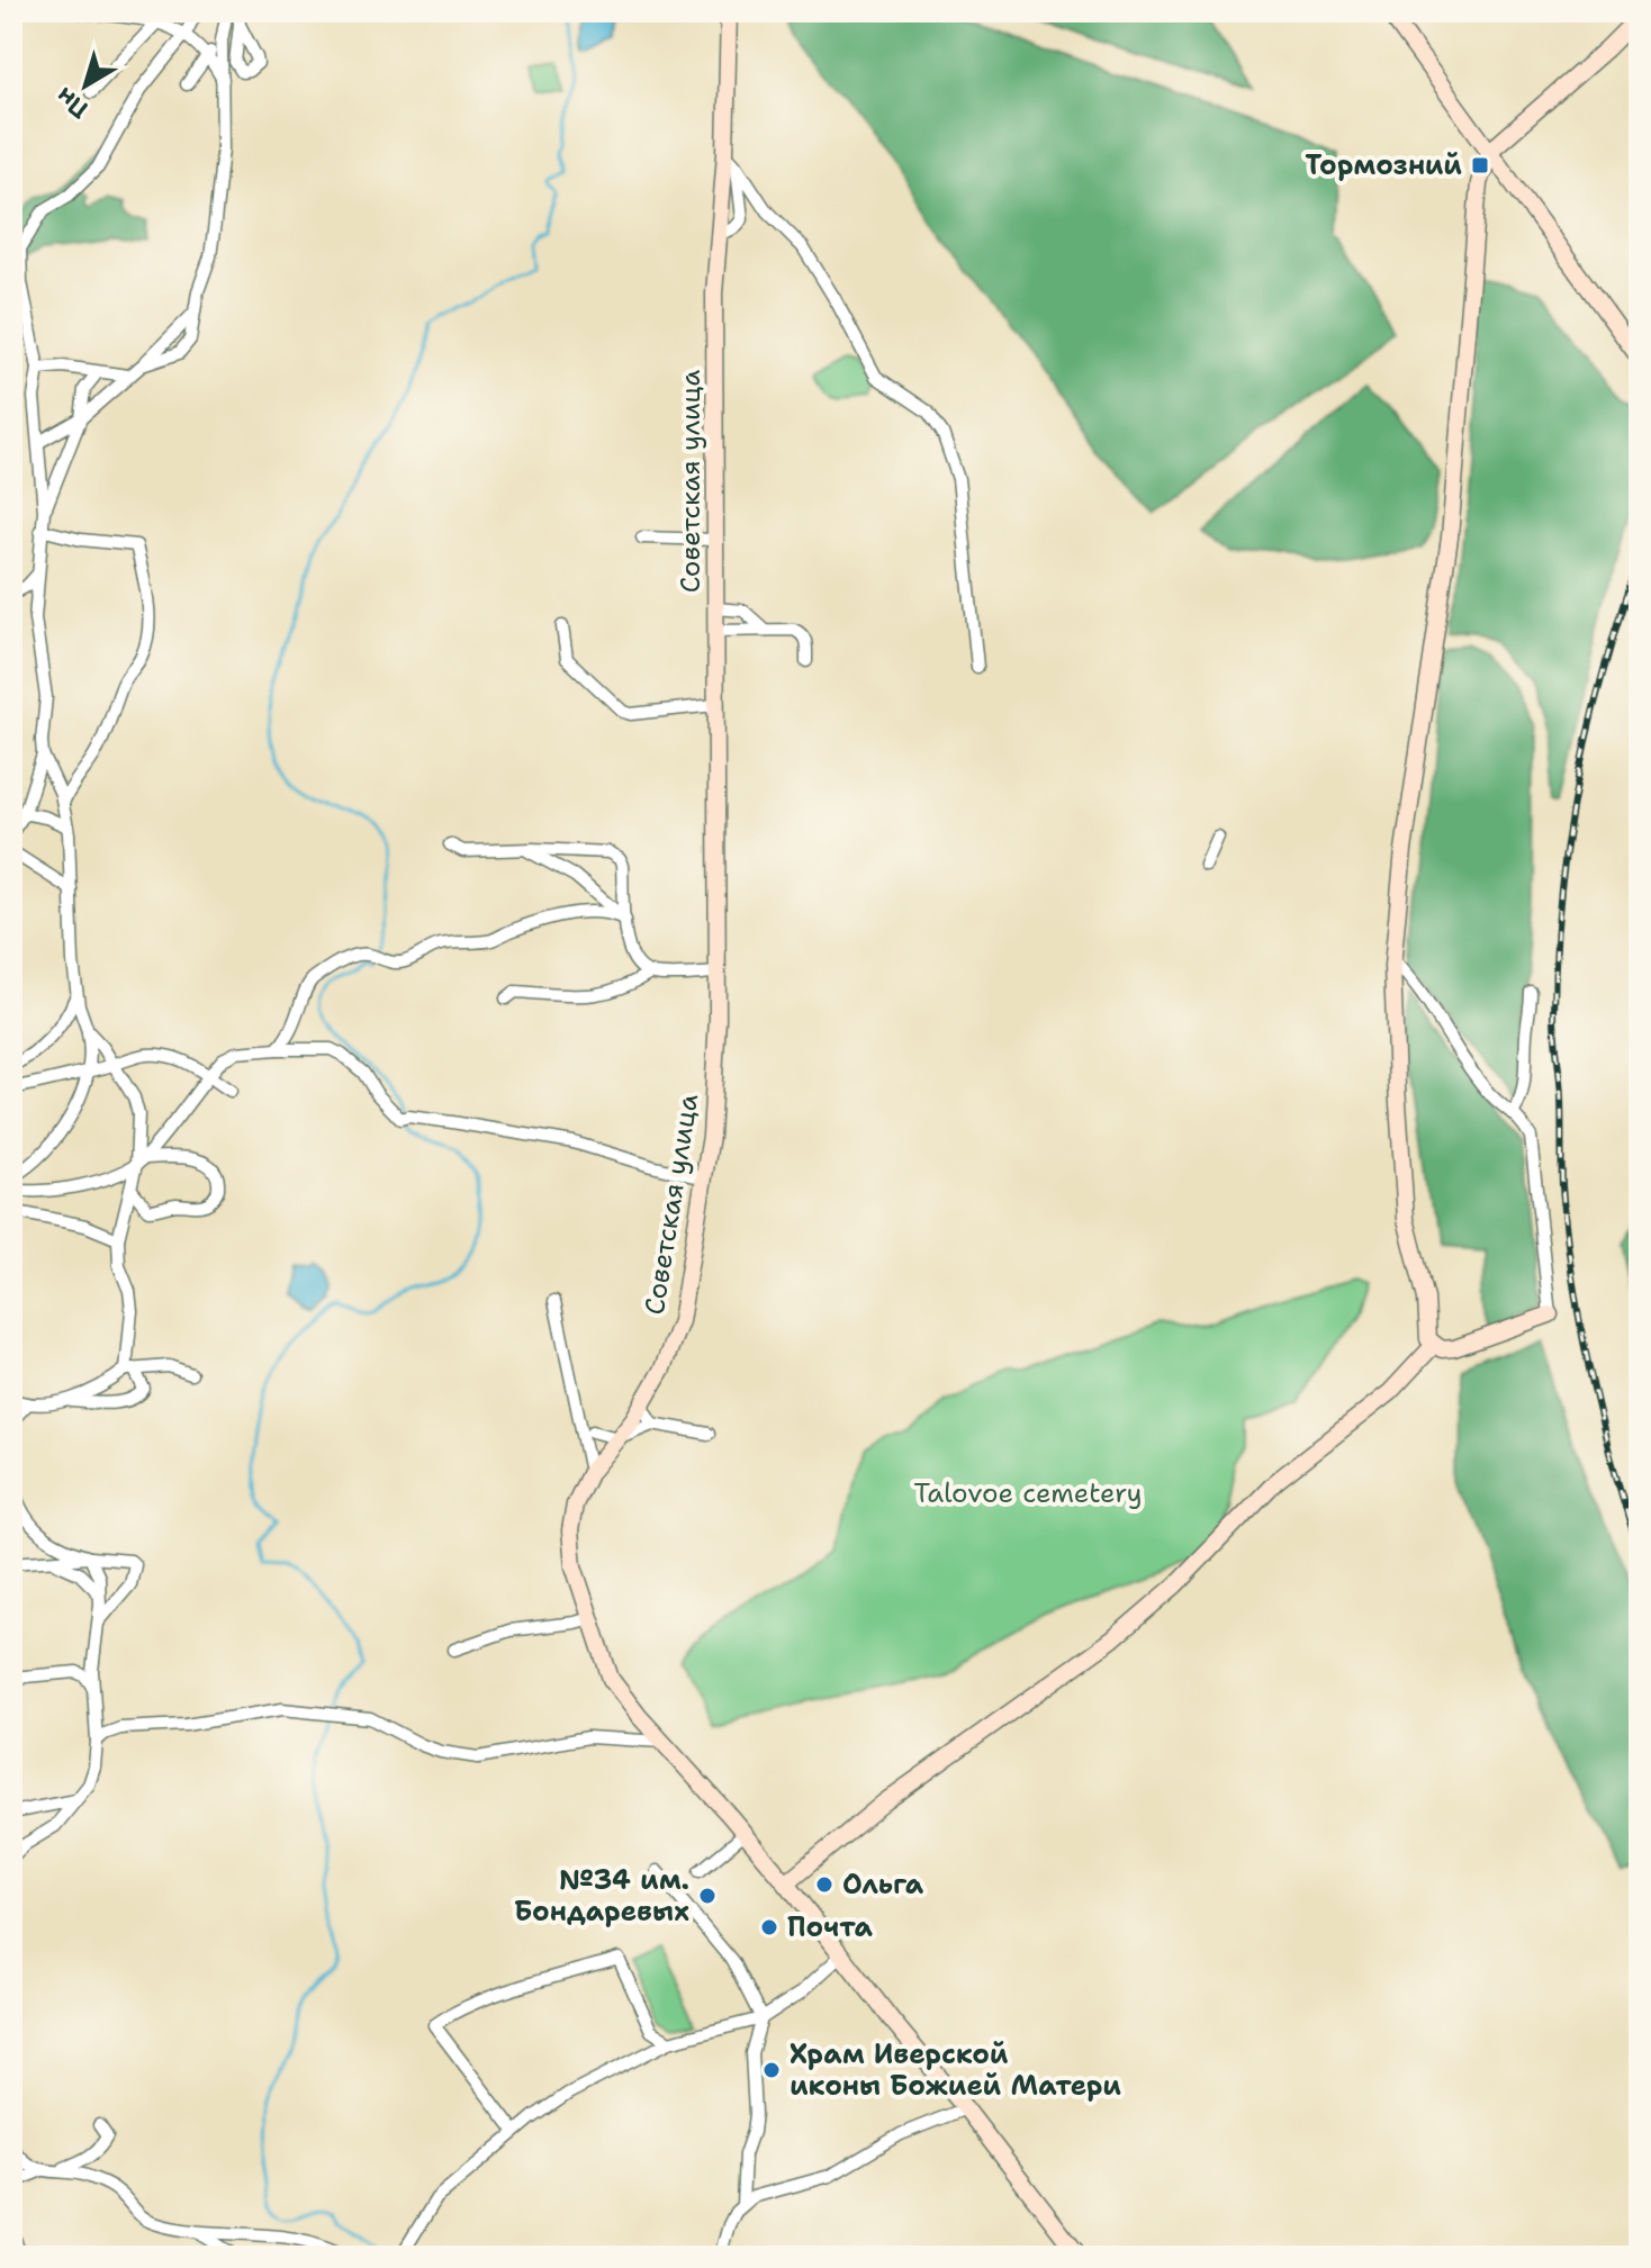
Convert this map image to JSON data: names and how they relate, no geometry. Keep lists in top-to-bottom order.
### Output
{
  "streets": {
    "main road": ["Советская улица"]
  },
  "parks": ["Talovoe cemetery"],
  "places": {
    "transit": ["Тормозний"],
    "other": [
      "Ольга",
      "№34 им. Бондаревых",
      "Почта",
      "Храм Иверской иконы Божией Матери"
    ]
  },
  "north": "bottom left"
}
